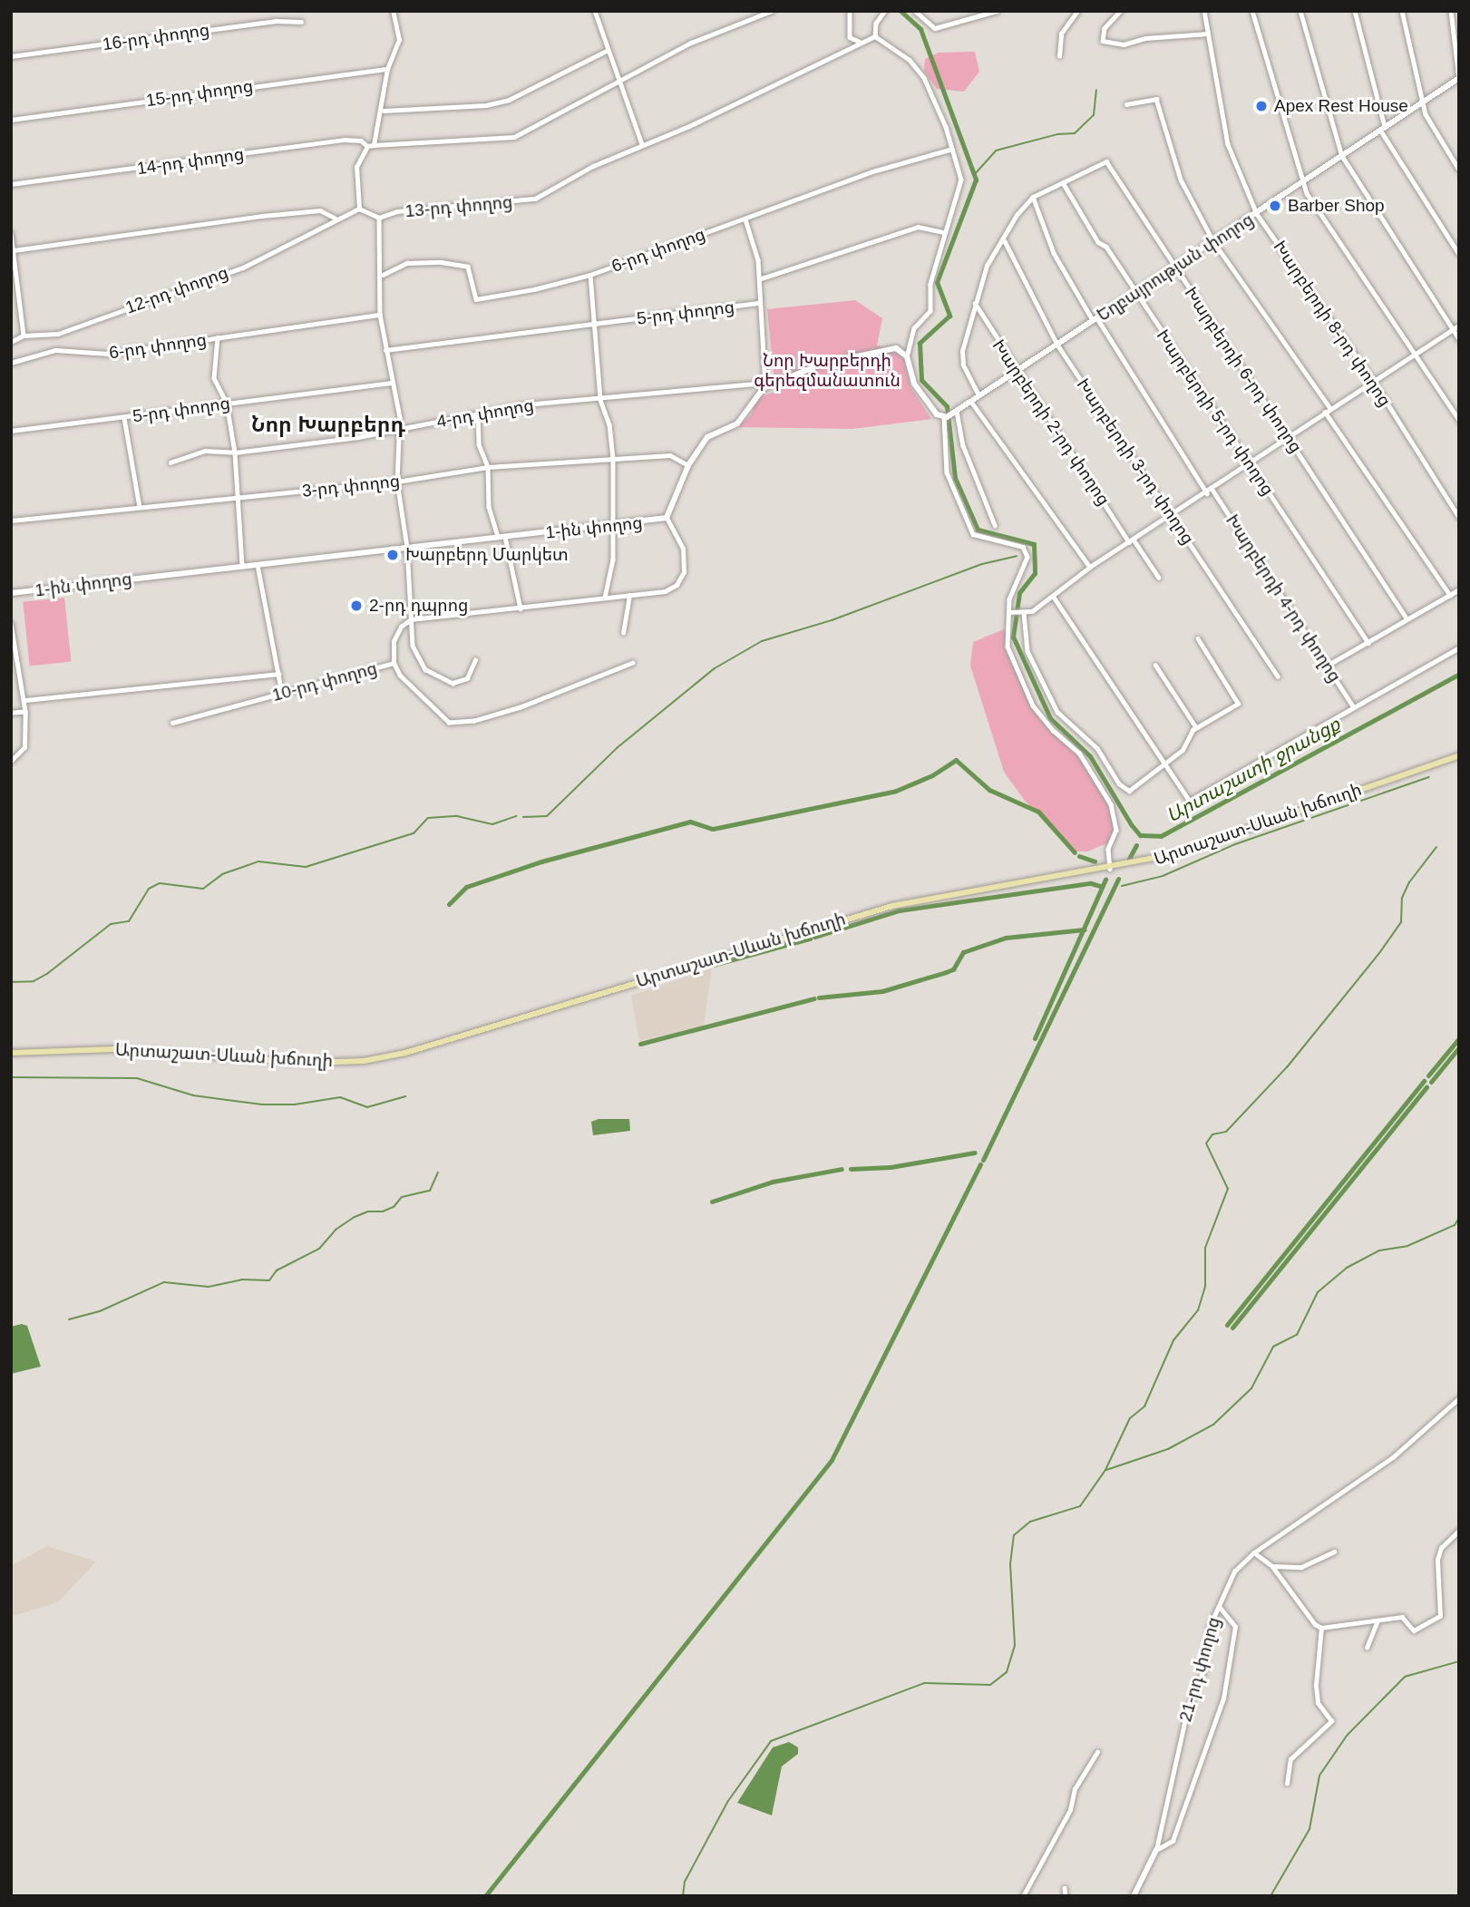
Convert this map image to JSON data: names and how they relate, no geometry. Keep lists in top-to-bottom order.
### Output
{
  "streets": {
    "main road": [
      "Եղբայրության փողոց",
      "1-ին փողոց",
      "Արտաշատ-Սևան խճուղի",
      "21-րդ փողոց"
    ],
    "street": [
      "16-րդ փողոց",
      "15-րդ փողոց",
      "14-րդ փողոց",
      "13-րդ փողոց",
      "6-րդ փողոց",
      "12-րդ փողոց",
      "5-րդ փողոց",
      "Խարբերդի 8-րդ փողոց",
      "Խարբերդի 6-րդ փողոց",
      "Խարբերդի 5-րդ փողոց",
      "4-րդ փողոց",
      "Խարբերդի 2-րդ փողոց",
      "Խարբերդի 3-րդ փողոց",
      "3-րդ փողոց",
      "Խարբերդի 4-րդ փողոց",
      "10-րդ փողոց"
    ]
  },
  "crossings": [
    ["Եղբայրության փողոց", "Խարբերդի 8-րդ փողոց"],
    ["Եղբայրության փողոց", "Խարբերդի 6-րդ փողոց"],
    ["Եղբայրության փողոց", "Խարբերդի 5-րդ փողոց"],
    ["Եղբայրության փողոց", "Խարբերդի 2-րդ փողոց"],
    ["Եղբայրության փողոց", "Խարբերդի 3-րդ փողոց"],
    ["Եղբայրության փողոց", "Խարբերդի 4-րդ փողոց"],
    ["Խարբերդի 6-րդ փողոց", "Խարբերդի 5-րդ փողոց"],
    ["4-րդ փողոց", "1-ին փողոց"],
    ["3-րդ փողոց", "1-ին փողոց"]
  ],
  "districts": ["Նոր Խարբերդ"],
  "water": ["Արտաշատի ջրանցք"],
  "parks": ["Նոր Խարբերդի գերեզմանատուն"],
  "places": [
    "Apex Rest House",
    "Barber Shop",
    "Խարբերդ Մարկետ",
    "2-րդ դպրոց"
  ]
}
